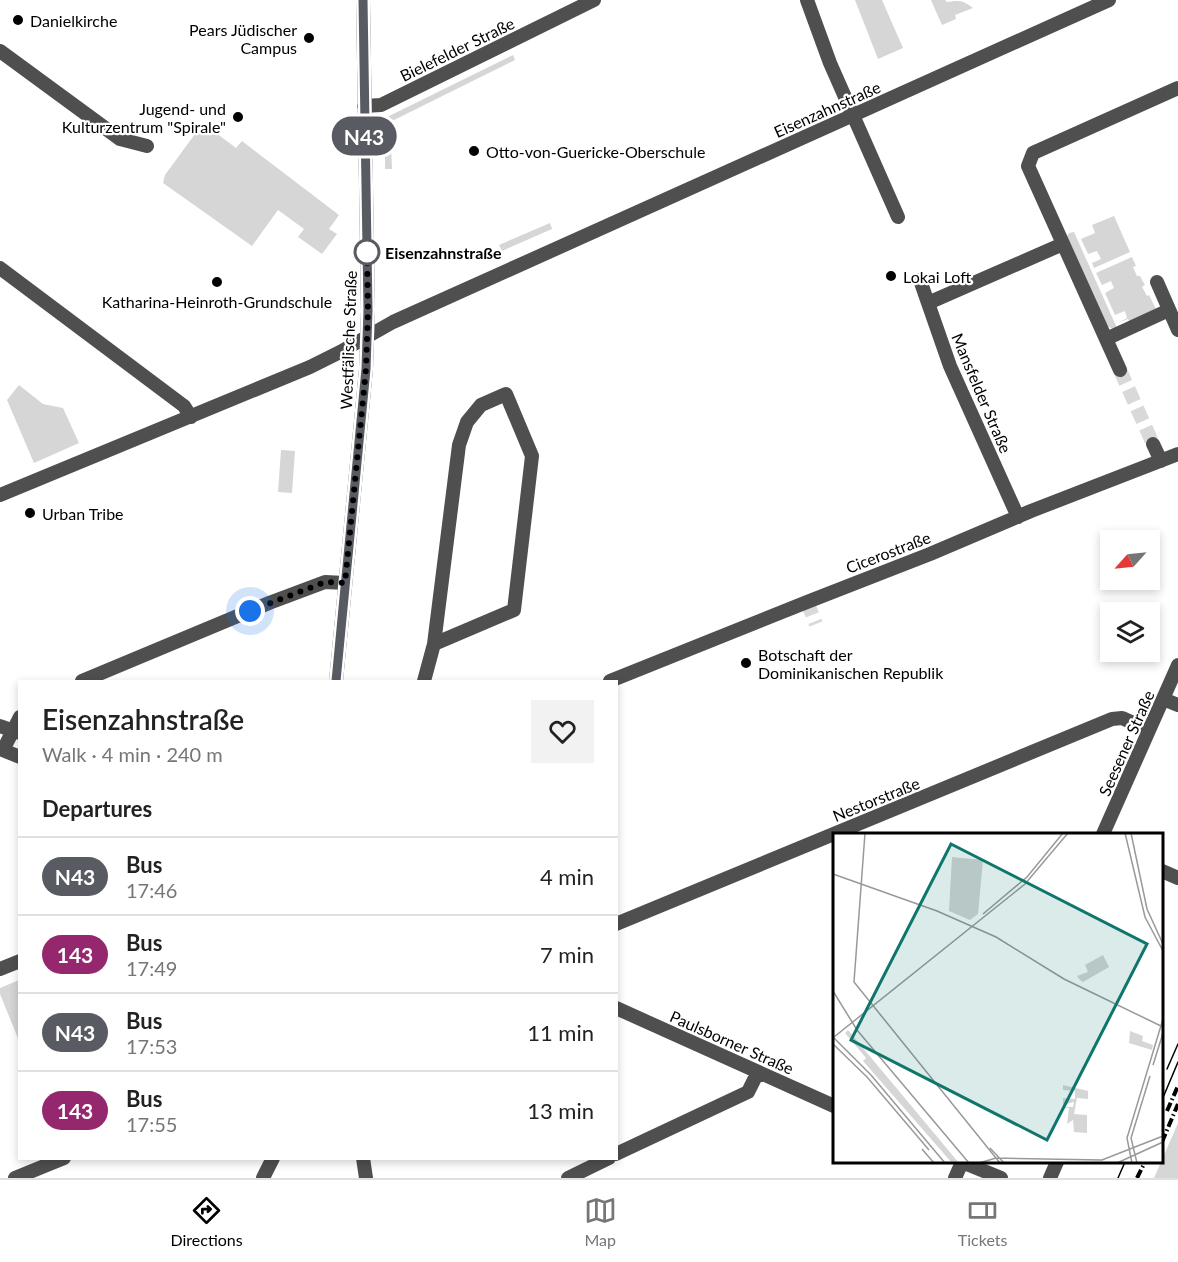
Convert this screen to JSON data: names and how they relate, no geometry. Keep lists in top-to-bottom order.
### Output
{
  "streets": {
    "street": [
      "Bielefelder Straße",
      "Eisenzahnstraße",
      "Westfälische Straße",
      "Mansfelder Straße",
      "Cicerostraße",
      "Seesener Straße",
      "Nestorstraße",
      "Paulsborner Straße"
    ]
  },
  "crossings": [
    ["Bielefelder Straße", "Westfälische Straße"],
    ["Eisenzahnstraße", "Westfälische Straße"],
    ["Mansfelder Straße", "Cicerostraße"],
    ["Seesener Straße", "Nestorstraße"]
  ],
  "places": [
    "Danielkirche",
    "Pears Jüdischer Campus",
    "Jugend- und Kulturzentrum \"Spirale\"",
    "Otto-von-Guericke-Oberschule",
    "Eisenzahnstraße",
    "Lokai Loft",
    "Katharina-Heinroth-Grundschule",
    "Urban Tribe",
    "Botschaft der Dominikanischen Republik"
  ],
  "lines": ["bus line N43"],
  "north": "bottom left",
  "page": {
    "on_map": "N43",
    "heading": [
      ["Eisenzahnstraße", "Walk · 4 min · 240 m"],
      "Departures"
    ],
    "list": [
      {
        "mark": "N43",
        "name": "Bus",
        "note": "17:46",
        "value": "4 min"
      },
      {
        "mark": "143",
        "name": "Bus",
        "note": "17:49",
        "value": "7 min"
      },
      {
        "mark": "N43",
        "name": "Bus",
        "note": "17:53",
        "value": "11 min"
      },
      {
        "mark": "143",
        "name": "Bus",
        "note": "17:55",
        "value": "13 min"
      }
    ],
    "tabs": ["Directions", "Map", "Tickets"]
  }
}
